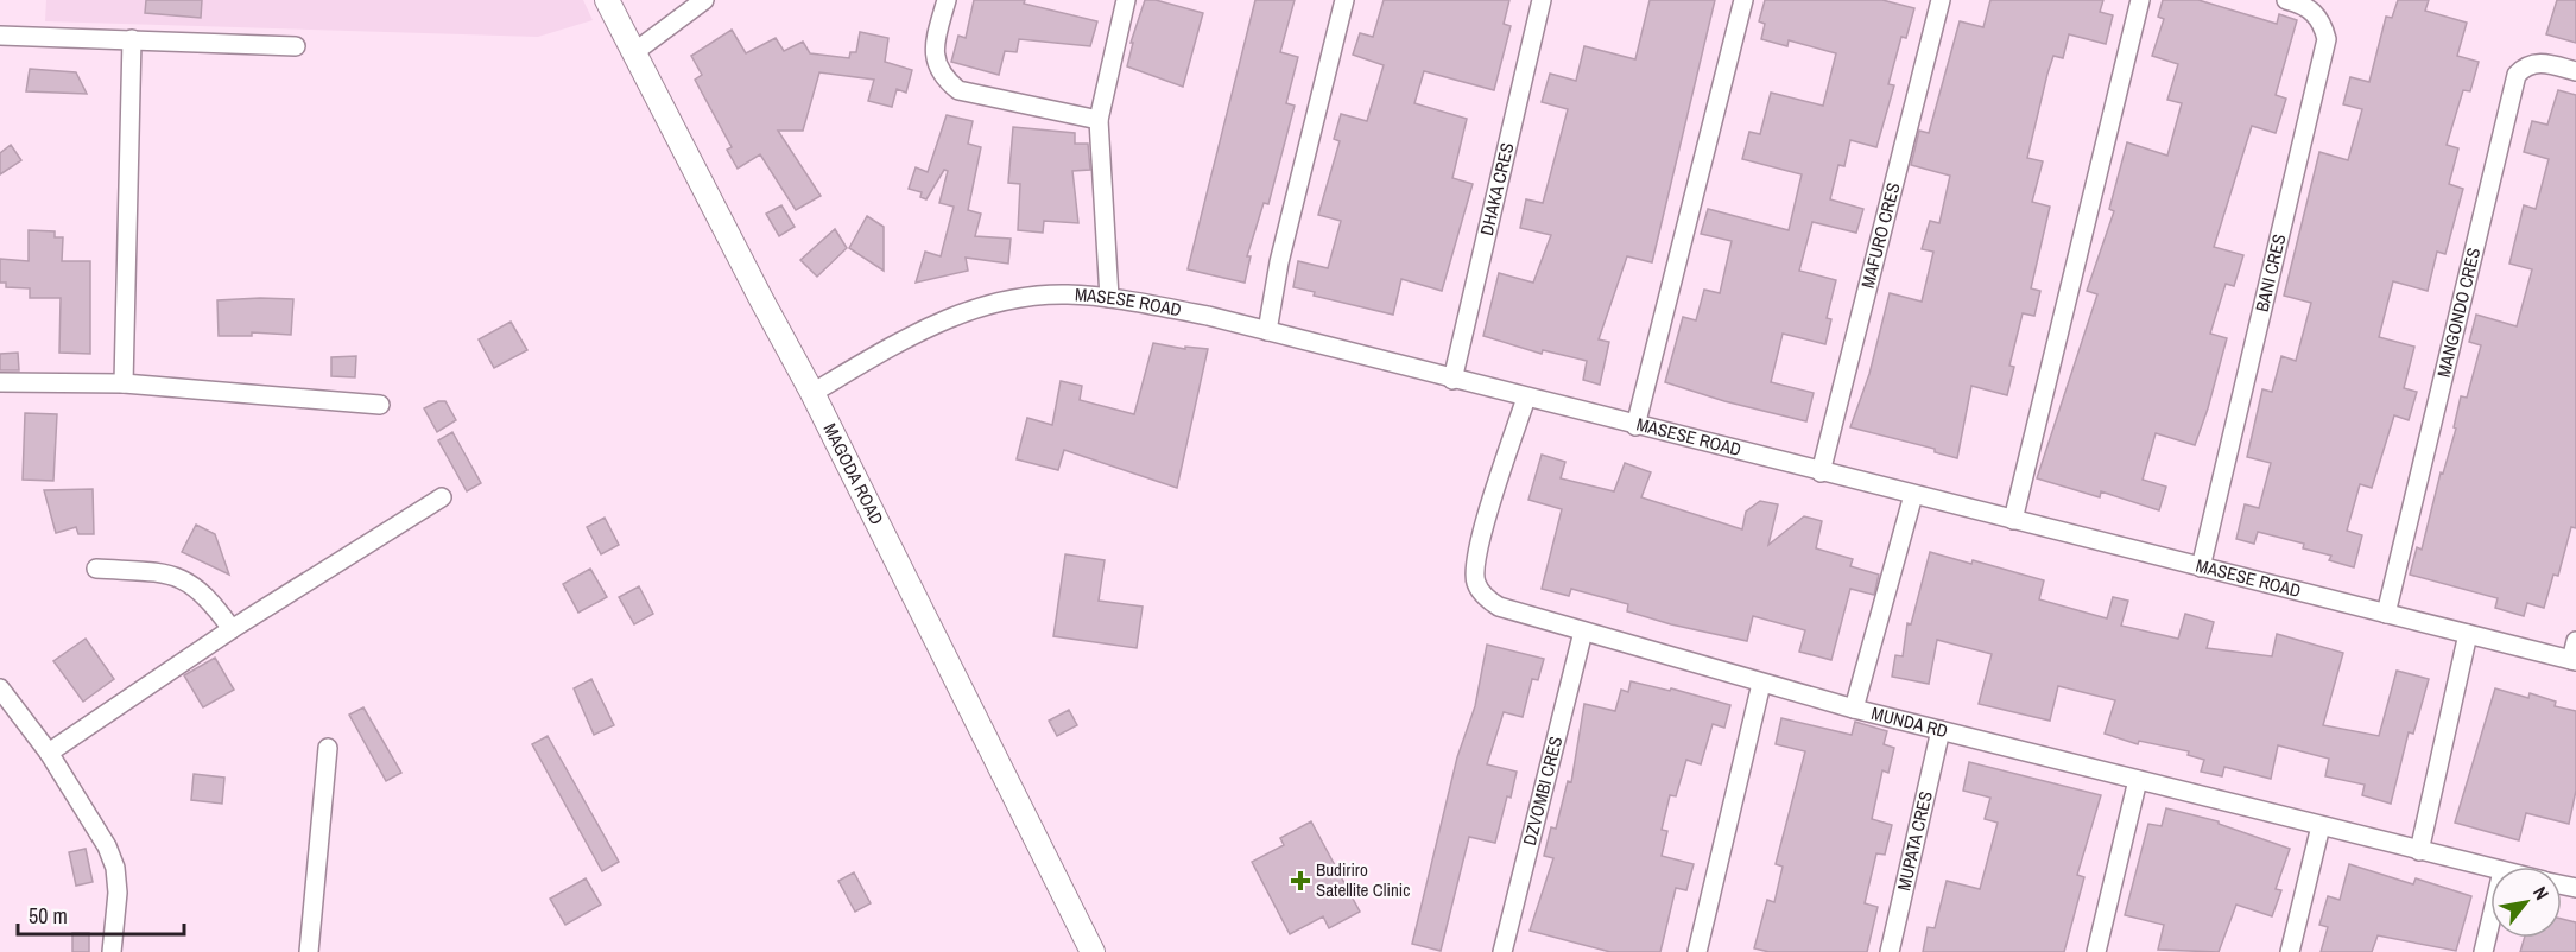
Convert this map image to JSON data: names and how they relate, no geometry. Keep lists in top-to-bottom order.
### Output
{
  "streets": {
    "street": [
      "DHAKA CRES",
      "MAFURO CRES",
      "BANI CRES",
      "MASESE ROAD",
      "MANGONDO CRES",
      "MAGODA ROAD",
      "MUNDA RD",
      "DZVOMBI CRES",
      "MUPATA CRES"
    ]
  },
  "crossings": [
    ["DHAKA CRES", "MASESE ROAD"],
    ["MAFURO CRES", "MASESE ROAD"],
    ["BANI CRES", "MASESE ROAD"],
    ["MASESE ROAD", "MANGONDO CRES"],
    ["MASESE ROAD", "MAGODA ROAD"],
    ["MASESE ROAD", "MUNDA RD"],
    ["MUNDA RD", "DZVOMBI CRES"],
    ["MUNDA RD", "MUPATA CRES"]
  ],
  "places": {
    "health": ["Budiriro Satellite Clinic"]
  },
  "scale_bar": "50 m",
  "north": "top right"
}
